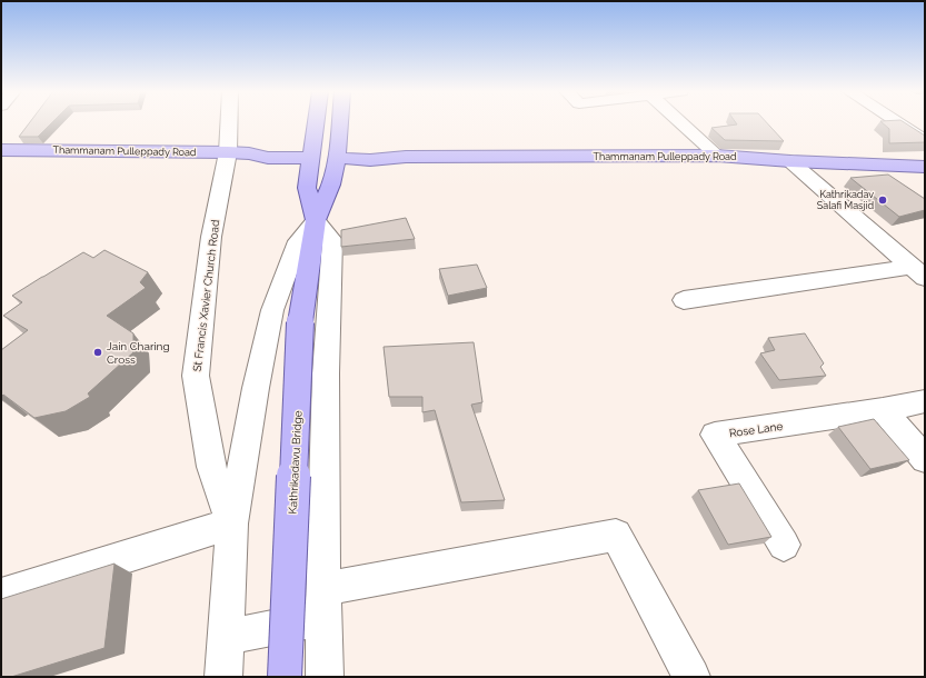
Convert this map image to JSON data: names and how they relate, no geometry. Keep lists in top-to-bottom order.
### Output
{
  "streets": {
    "main road": ["Thammanam Pulleppady Road", "Kathrikadavu Bridge"],
    "street": ["St Francis Xavier Church Road", "Rose Lane"]
  },
  "crossings": [
    ["Thammanam Pulleppady Road", "St Francis Xavier Church Road"]
  ],
  "places": ["Kathrikadav Salafi Masjid", "Jain Charing Cross"]
}
